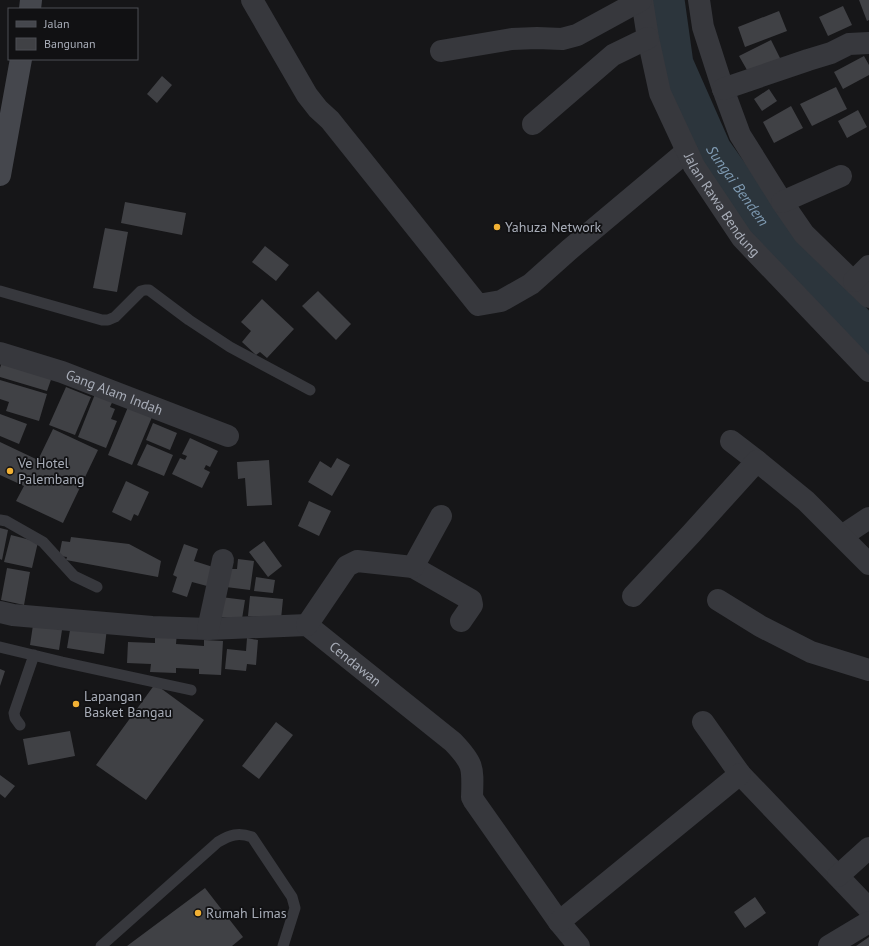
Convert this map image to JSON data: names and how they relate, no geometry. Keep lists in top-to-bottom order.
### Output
{
  "streets": {
    "street": ["Jalan Rawa Bendung", "Gang Alam Indah", "Cendawan"]
  },
  "water": ["Sungai Bendem"],
  "places": [
    "Yahuza Network",
    "Ve Hotel Palembang",
    "Lapangan Basket Bangau",
    "Rumah Limas"
  ],
  "legend": ["Jalan", "Bangunan"]
}
